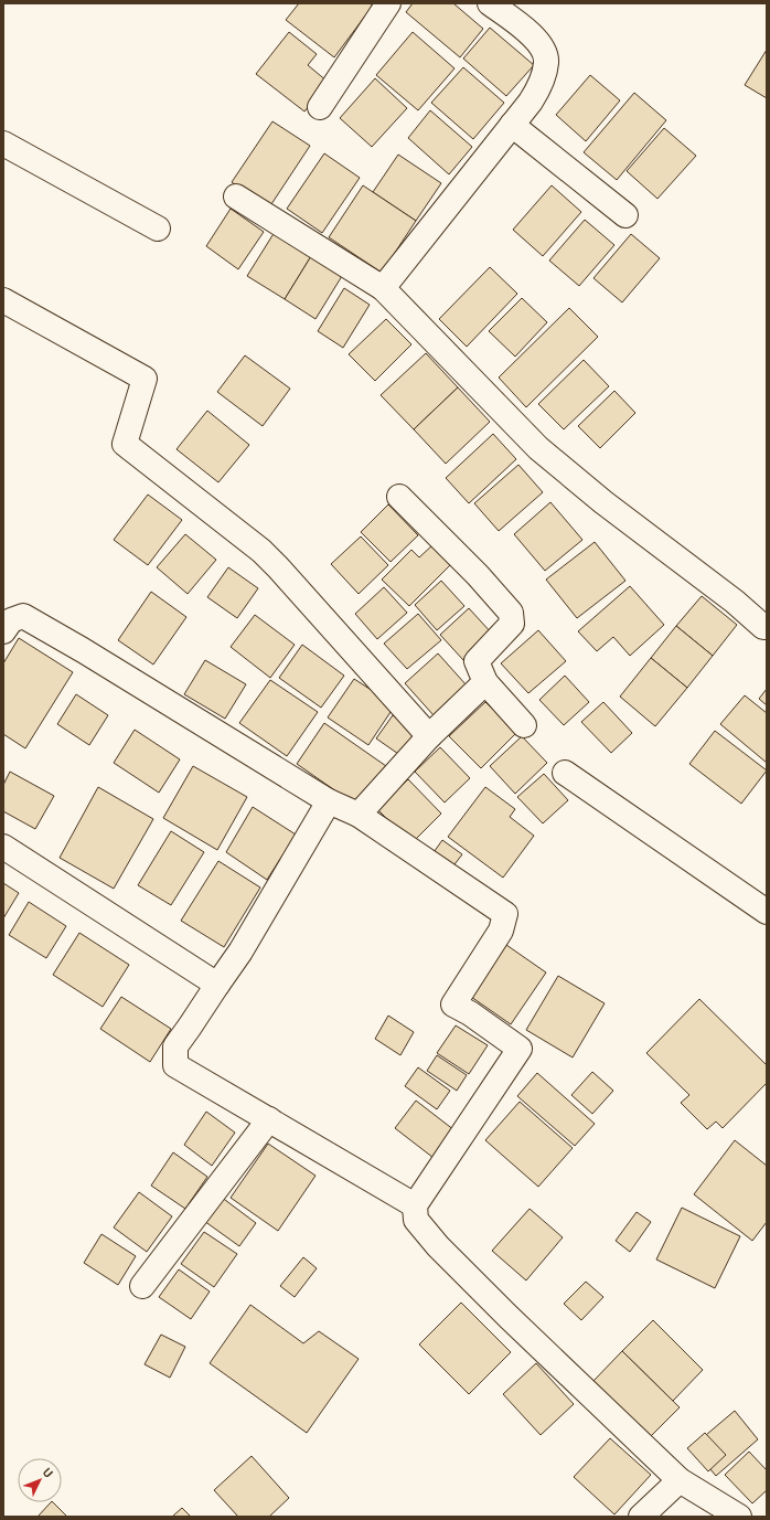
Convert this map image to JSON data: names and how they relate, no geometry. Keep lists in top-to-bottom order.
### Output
{
  "north": "top right"
}
